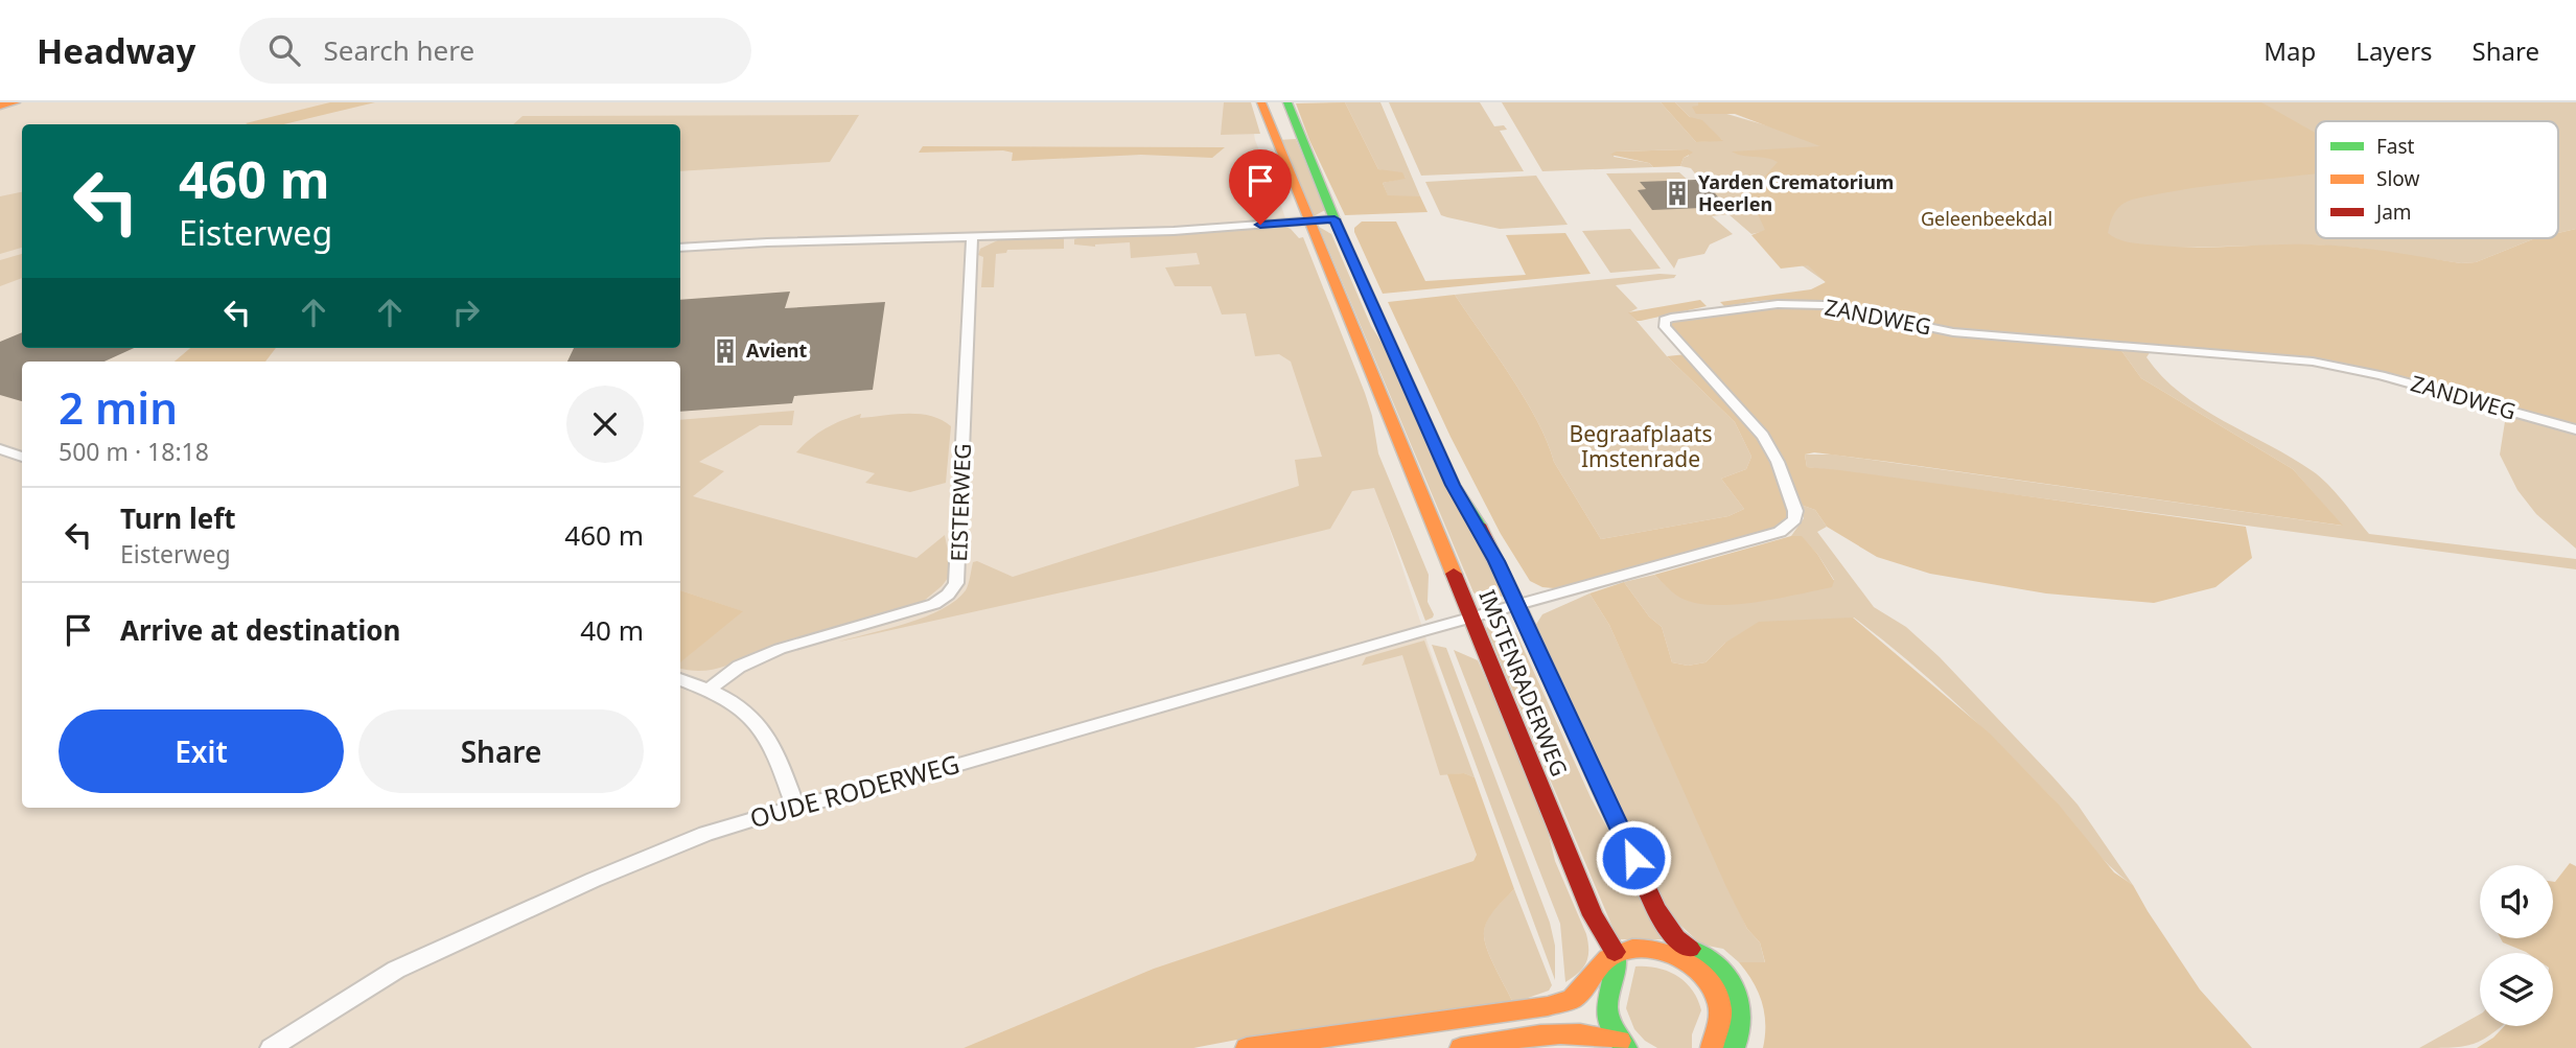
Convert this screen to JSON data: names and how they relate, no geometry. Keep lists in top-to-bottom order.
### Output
{
  "streets": {
    "main road": ["IMSTENRADERWEG"],
    "street": ["ZANDWEG", "EISTERWEG", "OUDE RODERWEG"]
  },
  "crossings": [
    ["ZANDWEG", "IMSTENRADERWEG"],
    ["ZANDWEG", "OUDE RODERWEG"],
    ["IMSTENRADERWEG", "OUDE RODERWEG"]
  ],
  "parks": ["Geleenbeekdal", "Begraafplaats Imstenrade"],
  "places": {
    "building": ["Yarden Crematorium Heerlen", "Avient"]
  },
  "legend": ["Fast", "Slow", "Jam"],
  "page": {
    "header": "Headway",
    "search": "Search here",
    "nav": ["Map", "Layers", "Share"],
    "turn": ["460 m", "Eisterweg"],
    "heading": ["2 min", "500 m · 18:18"],
    "list": [
      {
        "name": "Turn left",
        "note": "Eisterweg",
        "value": "460 m"
      },
      {
        "name": "Arrive at destination",
        "value": "40 m"
      }
    ],
    "buttons": ["Exit", "Share"]
  }
}
